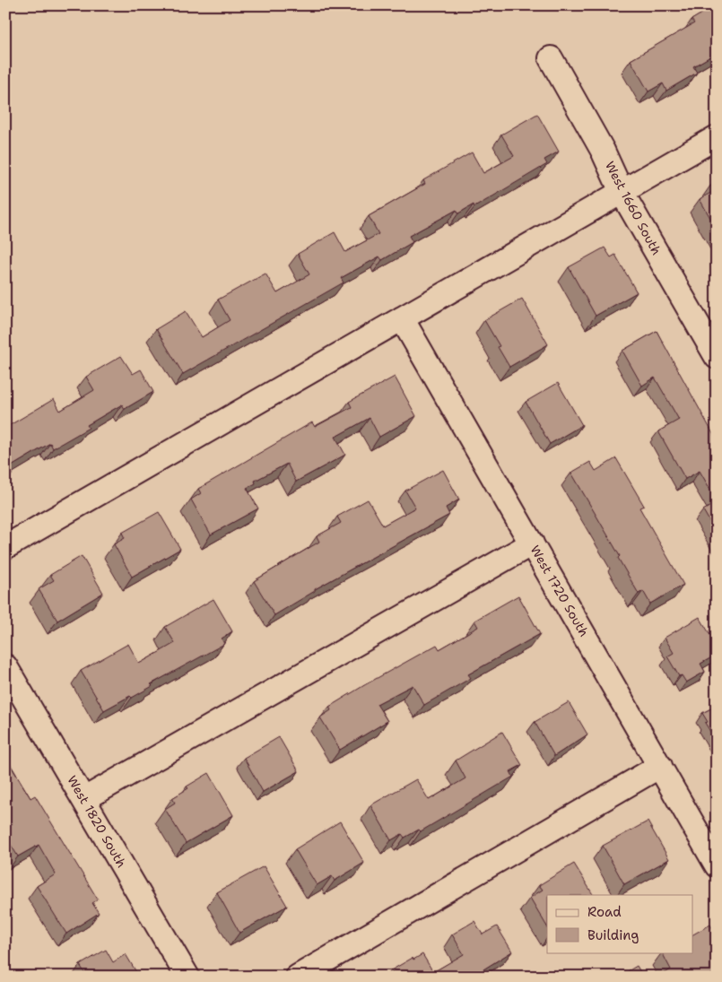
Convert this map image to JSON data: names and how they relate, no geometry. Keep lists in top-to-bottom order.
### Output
{
  "streets": {
    "street": ["West 1660 South", "West 1720 South", "West 1820 South"]
  },
  "legend": ["Road", "Building"]
}
